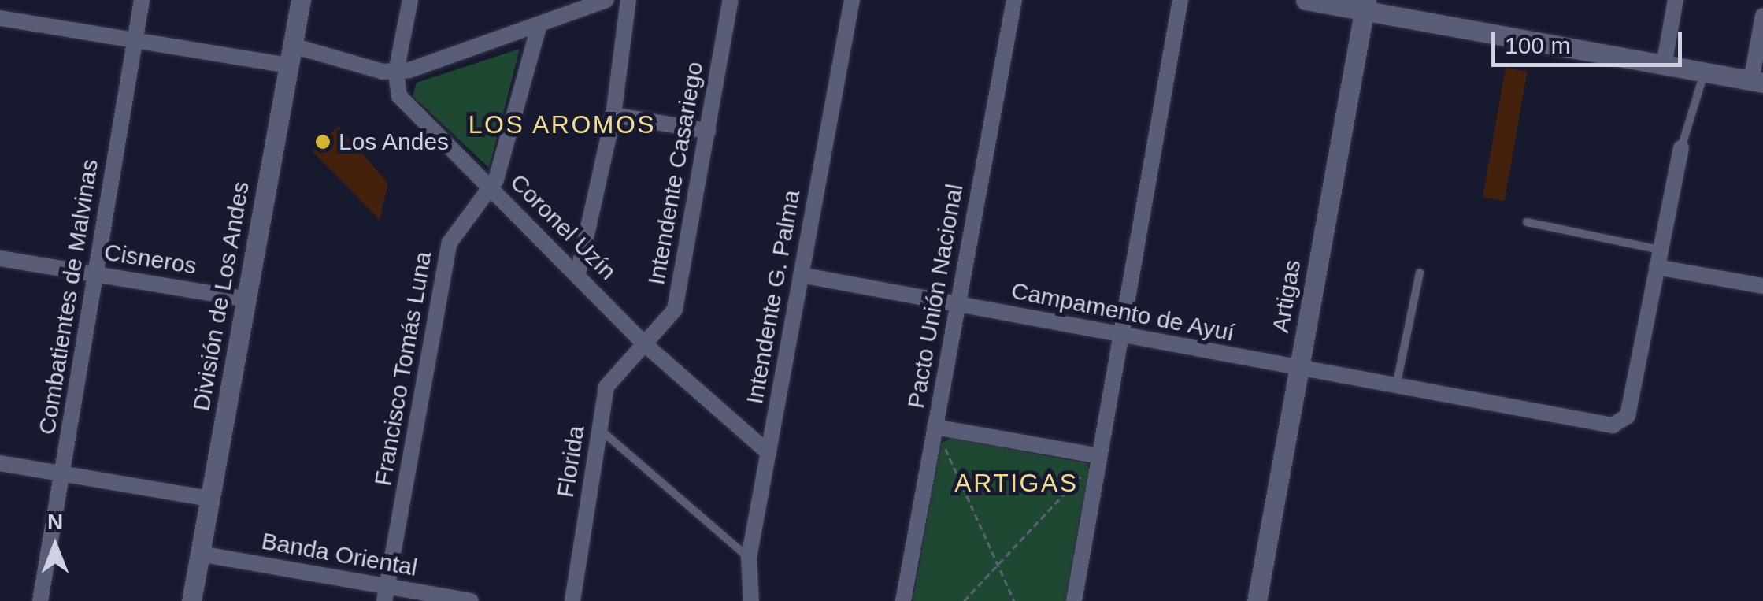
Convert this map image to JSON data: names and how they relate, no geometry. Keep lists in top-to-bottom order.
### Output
{
  "streets": {
    "street": [
      "Intendente Casariego",
      "Coronel Uzín",
      "Cisneros",
      "División de Los Andes",
      "Pacto Unión Nacional",
      "Artigas",
      "Combatientes de Malvinas",
      "Intendente G. Palma",
      "Campamento de Ayuí",
      "Francisco Tomás Luna",
      "Florida",
      "Banda Oriental"
    ]
  },
  "crossings": [
    ["Intendente Casariego", "Coronel Uzín"],
    ["Intendente Casariego", "Florida"],
    ["Coronel Uzín", "Intendente G. Palma"],
    ["Coronel Uzín", "Francisco Tomás Luna"],
    ["Coronel Uzín", "Florida"],
    ["Cisneros", "División de Los Andes"],
    ["Cisneros", "Combatientes de Malvinas"],
    ["División de Los Andes", "Banda Oriental"],
    ["Pacto Unión Nacional", "Campamento de Ayuí"],
    ["Artigas", "Campamento de Ayuí"],
    ["Intendente G. Palma", "Campamento de Ayuí"],
    ["Francisco Tomás Luna", "Banda Oriental"]
  ],
  "districts": ["LOS AROMOS", "ARTIGAS"],
  "places": ["Los Andes"],
  "scale_bar": "100 m",
  "north": "top"
}
